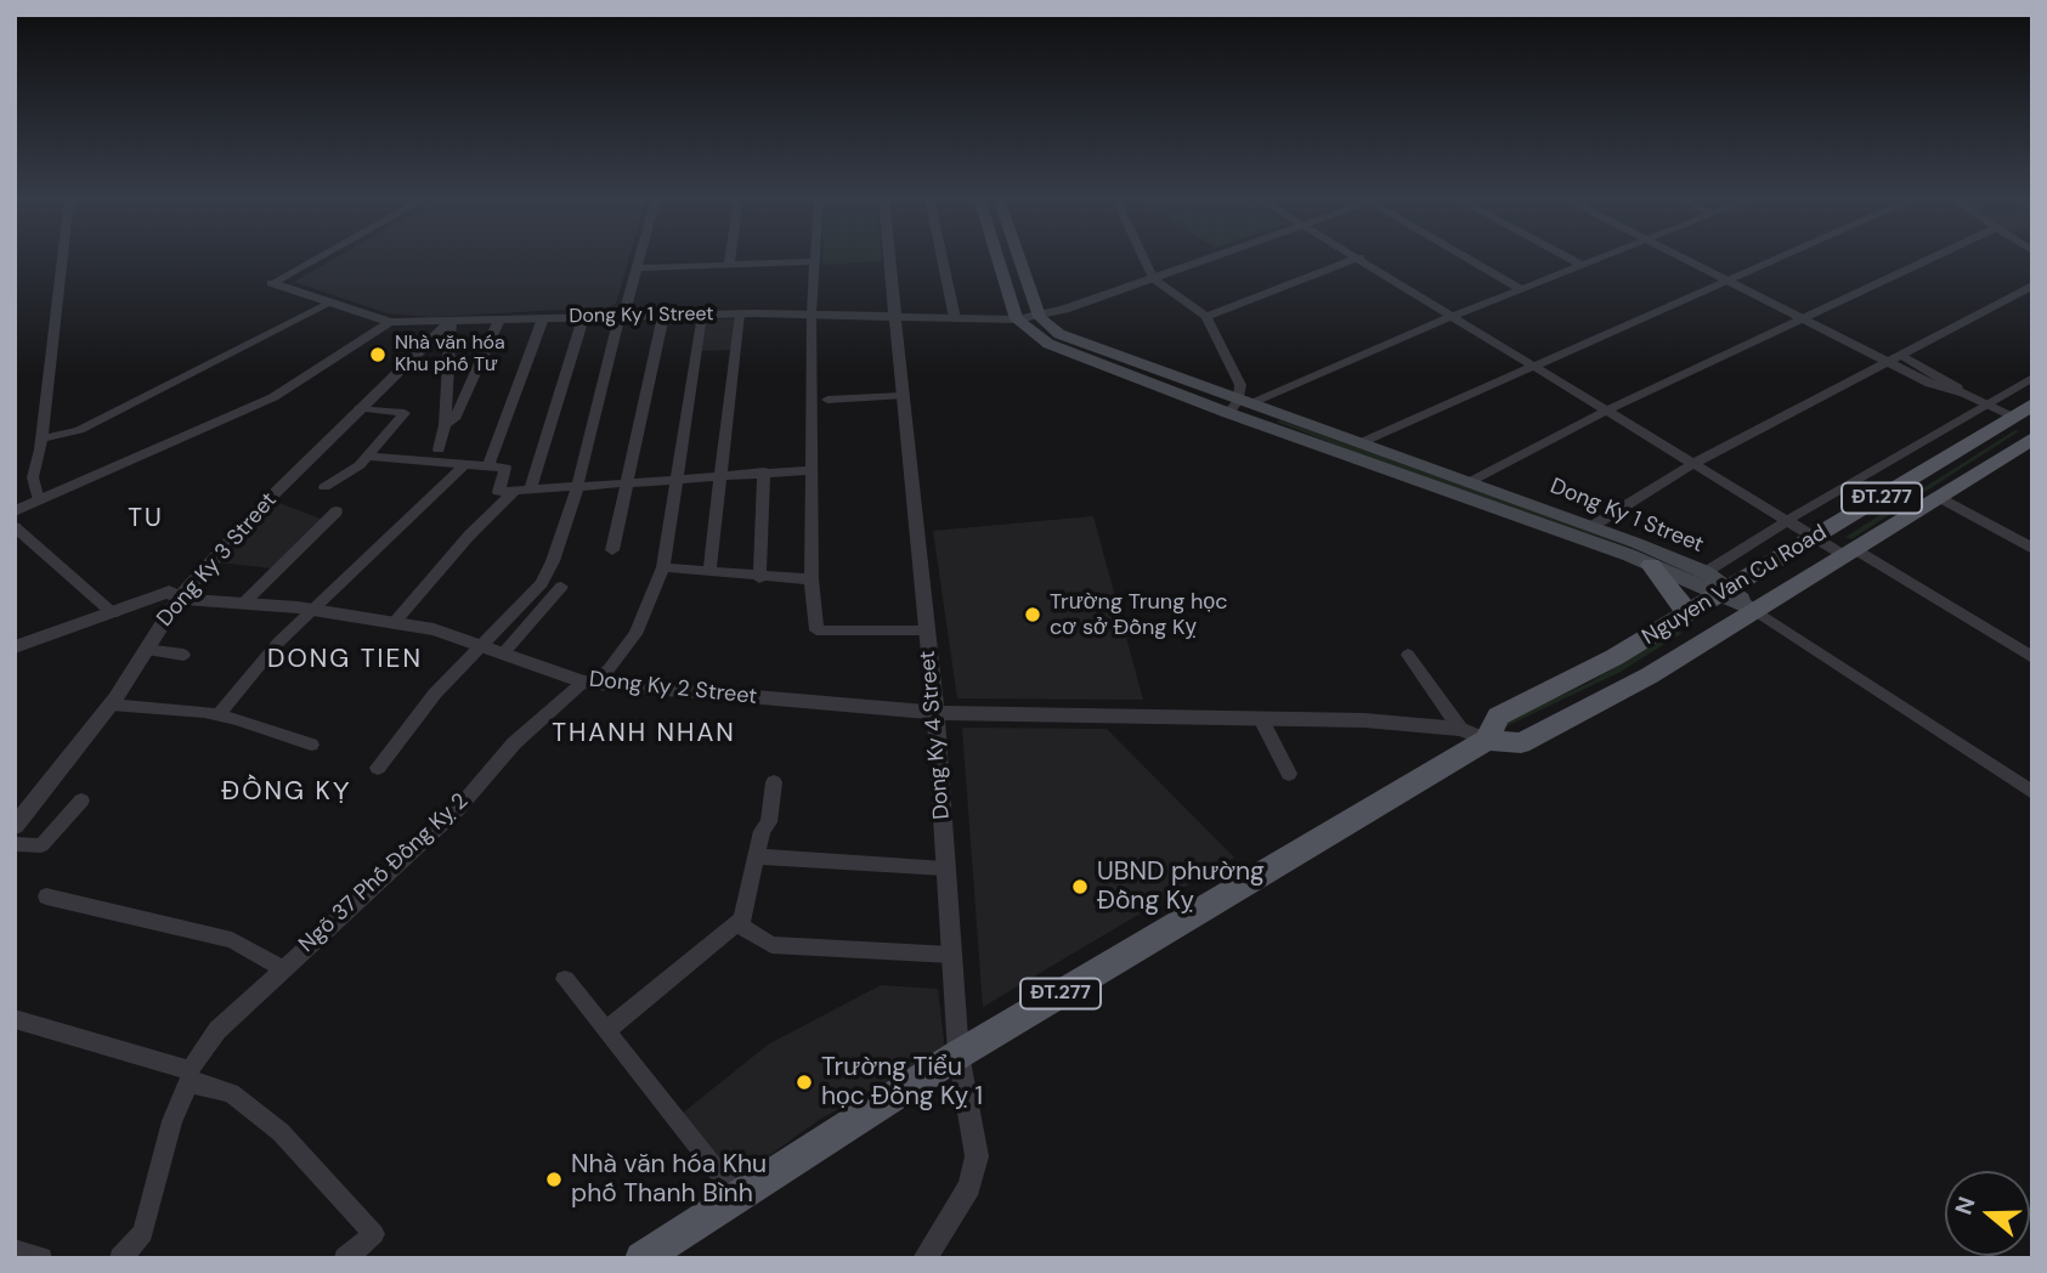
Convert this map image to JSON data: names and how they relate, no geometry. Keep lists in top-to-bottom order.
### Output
{
  "streets": {
    "main road": ["Dong Ky 1 Street", "ĐT.277", "Nguyen Van Cu Road"],
    "street": [
      "Dong Ky 3 Street",
      "Dong Ky 2 Street",
      "Dong Ky 4 Street",
      "Ngõ 37 Phố Đồng Kỵ 2"
    ]
  },
  "crossings": [
    ["Dong Ky 1 Street", "Dong Ky 3 Street"],
    ["Dong Ky 1 Street", "Nguyen Van Cu Road"],
    ["Dong Ky 1 Street", "Dong Ky 4 Street"],
    ["Dong Ky 1 Street", "Ngõ 37 Phố Đồng Kỵ 2"],
    ["Dong Ky 3 Street", "Dong Ky 2 Street"],
    ["Nguyen Van Cu Road", "Dong Ky 2 Street"],
    ["Nguyen Van Cu Road", "Dong Ky 4 Street"],
    ["Dong Ky 2 Street", "Dong Ky 4 Street"],
    ["Dong Ky 2 Street", "Ngõ 37 Phố Đồng Kỵ 2"]
  ],
  "districts": [
    "TU",
    "DONG TIEN",
    "THANH NHAN",
    "ĐỒNG KỴ"
  ],
  "places": [
    "Nhà văn hóa Khu phố Tư",
    "Trường Trung học cơ sở Đồng Kỵ",
    "UBND phường Đồng Kỵ",
    "Trường Tiểu học Đồng Kỵ 1",
    "Nhà văn hóa Khu phố Thanh Bình"
  ],
  "north": "left"
}
